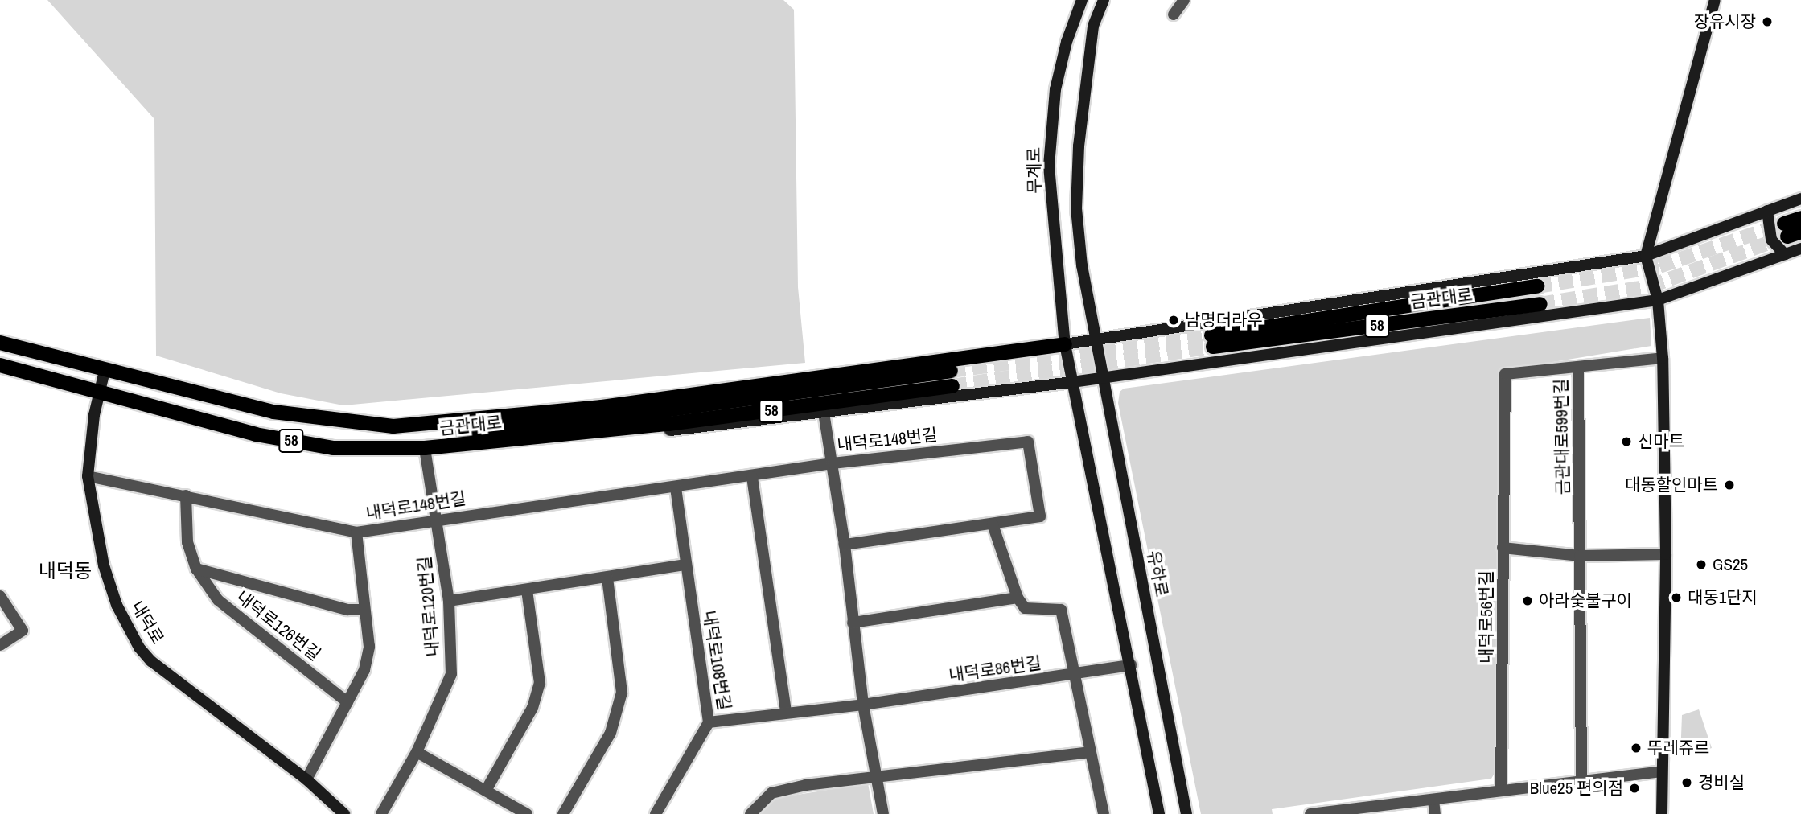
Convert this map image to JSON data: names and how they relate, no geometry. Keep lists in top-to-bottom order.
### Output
{
  "streets": {
    "main road": [
      "무계로",
      "금관대로",
      "58",
      "유하로",
      "내덕로"
    ],
    "street": [
      "금관대로599번길",
      "내덕로148번길",
      "내덕로120번길",
      "내덕로56번길",
      "내덕로126번길",
      "내덕로108번길",
      "내덕로86번길"
    ]
  },
  "crossings": [
    ["금관대로", "내덕로120번길"],
    ["금관대로", "내덕로"],
    ["금관대로599번길", "내덕로56번길"],
    ["내덕로148번길", "내덕로120번길"],
    ["내덕로148번길", "내덕로"],
    ["내덕로148번길", "내덕로126번길"],
    ["내덕로148번길", "내덕로108번길"],
    ["내덕로108번길", "내덕로86번길"]
  ],
  "districts": ["내덕동"],
  "places": [
    "장유시장",
    "남명더라우",
    "신마트",
    "대동할인마트",
    "GS25",
    "대동1단지",
    "아라숯불구이",
    "뚜레쥬르",
    "경비실",
    "Blue25 편의점"
  ]
}
